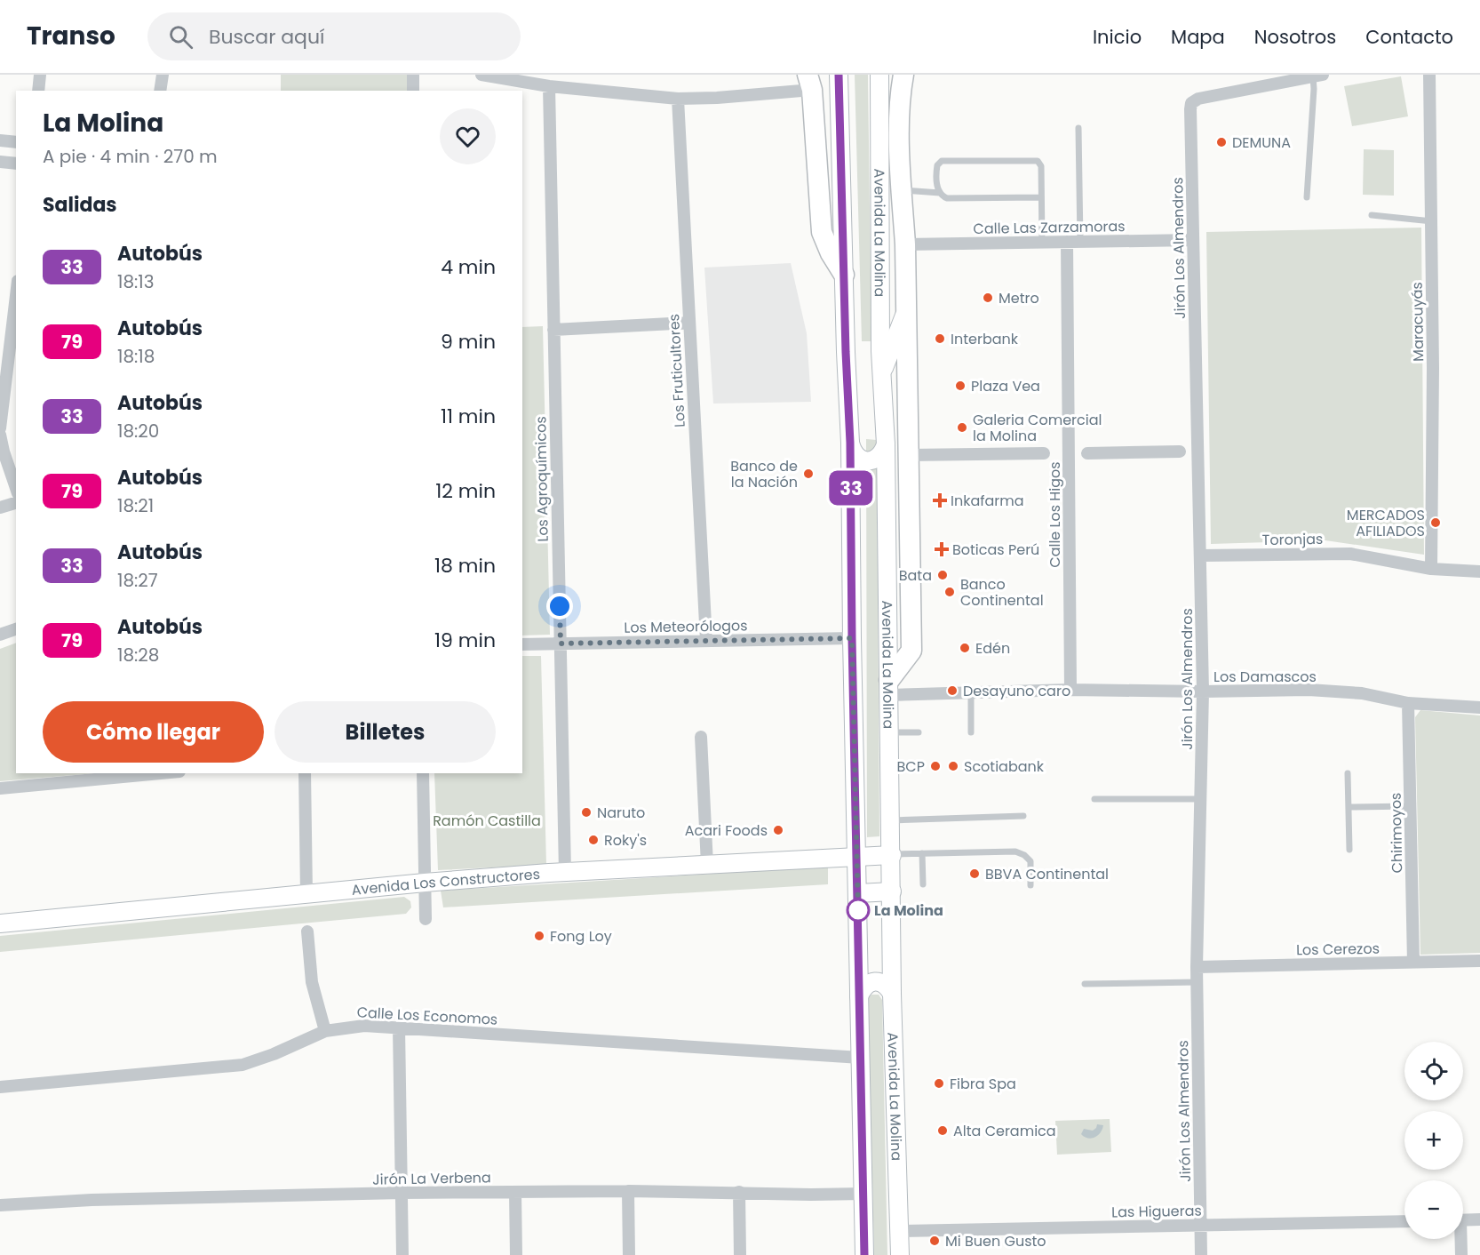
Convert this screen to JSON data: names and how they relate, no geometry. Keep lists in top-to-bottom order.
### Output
{
  "streets": {
    "main road": ["Avenida La Molina", "Avenida Los Constructores"],
    "street": [
      "Calle Las Zarzamoras",
      "Jirón Los Almendros",
      "Maracuyás",
      "Los Fruticultores",
      "Los Agroquímicos",
      "Calle Los Higos",
      "Toronjas",
      "Los Meteorólogos",
      "Los Damascos",
      "Chirimoyos",
      "Los Cerezos",
      "Calle Los Economos",
      "Jirón La Verbena",
      "Las Higueras"
    ]
  },
  "crossings": [
    ["Calle Las Zarzamoras", "Jirón Los Almendros"],
    ["Calle Las Zarzamoras", "Calle Los Higos"],
    ["Avenida La Molina", "Los Damascos"],
    ["Avenida La Molina", "Avenida Los Constructores"],
    ["Avenida La Molina", "Las Higueras"],
    ["Jirón Los Almendros", "Toronjas"],
    ["Jirón Los Almendros", "Los Damascos"],
    ["Jirón Los Almendros", "Los Cerezos"],
    ["Jirón Los Almendros", "Las Higueras"],
    ["Maracuyás", "Toronjas"],
    ["Los Fruticultores", "Los Meteorólogos"],
    ["Los Agroquímicos", "Los Meteorólogos"],
    ["Los Agroquímicos", "Avenida Los Constructores"],
    ["Calle Los Higos", "Los Damascos"],
    ["Los Damascos", "Chirimoyos"],
    ["Chirimoyos", "Los Cerezos"]
  ],
  "parks": ["Ramón Castilla"],
  "places": {
    "other": [
      "DEMUNA",
      "Metro",
      "Interbank",
      "Plaza Vea",
      "Galeria Comercial la Molina",
      "Banco de la Nación",
      "MERCADOS AFILIADOS",
      "Bata",
      "Banco Continental",
      "Edén",
      "Desayuno caro",
      "BCP",
      "Scotiabank",
      "Naruto",
      "Acari Foods",
      "Roky's",
      "BBVA Continental",
      "La Molina",
      "Fong Loy",
      "Fibra Spa",
      "Alta Ceramica",
      "Mi Buen Gusto"
    ],
    "health": ["Inkafarma", "Boticas Perú"]
  },
  "lines": ["bus line 33"],
  "page": {
    "header": "Transo",
    "search": "Buscar aquí",
    "nav": [
      "Inicio",
      "Mapa",
      "Nosotros",
      "Contacto"
    ],
    "on_map": "33",
    "heading": [
      ["La Molina", "A pie · 4 min · 270 m"],
      "Salidas"
    ],
    "list": [
      {
        "mark": "33",
        "name": "Autobús",
        "note": "18:13",
        "value": "4 min"
      },
      {
        "mark": "79",
        "name": "Autobús",
        "note": "18:18",
        "value": "9 min"
      },
      {
        "mark": "33",
        "name": "Autobús",
        "note": "18:20",
        "value": "11 min"
      },
      {
        "mark": "79",
        "name": "Autobús",
        "note": "18:21",
        "value": "12 min"
      },
      {
        "mark": "33",
        "name": "Autobús",
        "note": "18:27",
        "value": "18 min"
      },
      {
        "mark": "79",
        "name": "Autobús",
        "note": "18:28",
        "value": "19 min"
      }
    ],
    "buttons": ["Cómo llegar", "Billetes"],
    "map_buttons": ["+", "−"]
  }
}
